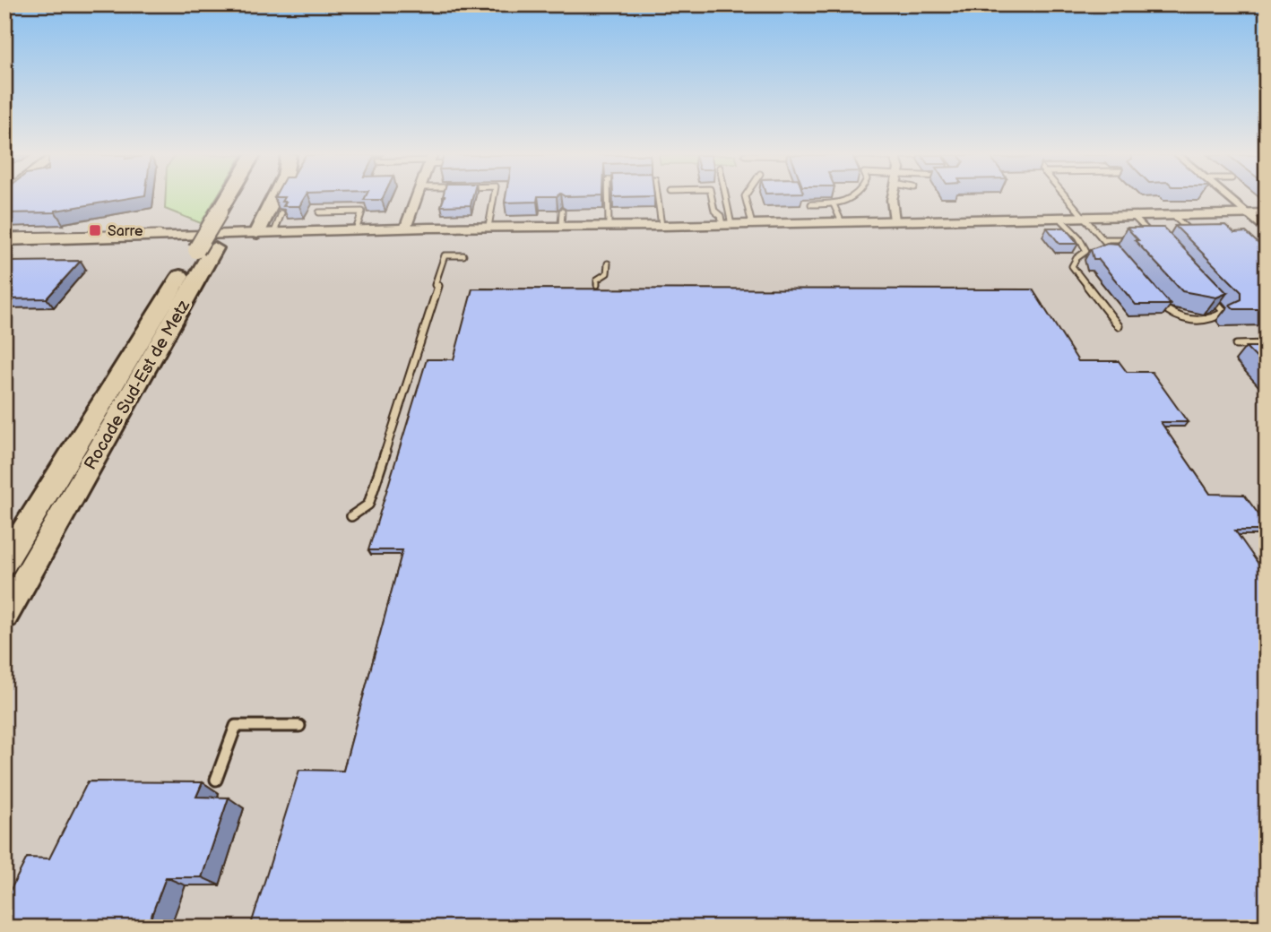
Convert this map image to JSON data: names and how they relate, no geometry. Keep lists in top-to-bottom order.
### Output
{
  "streets": {
    "highway": ["Rocade Sud-Est de Metz"]
  },
  "places": {
    "transit": ["Sarre"]
  }
}
